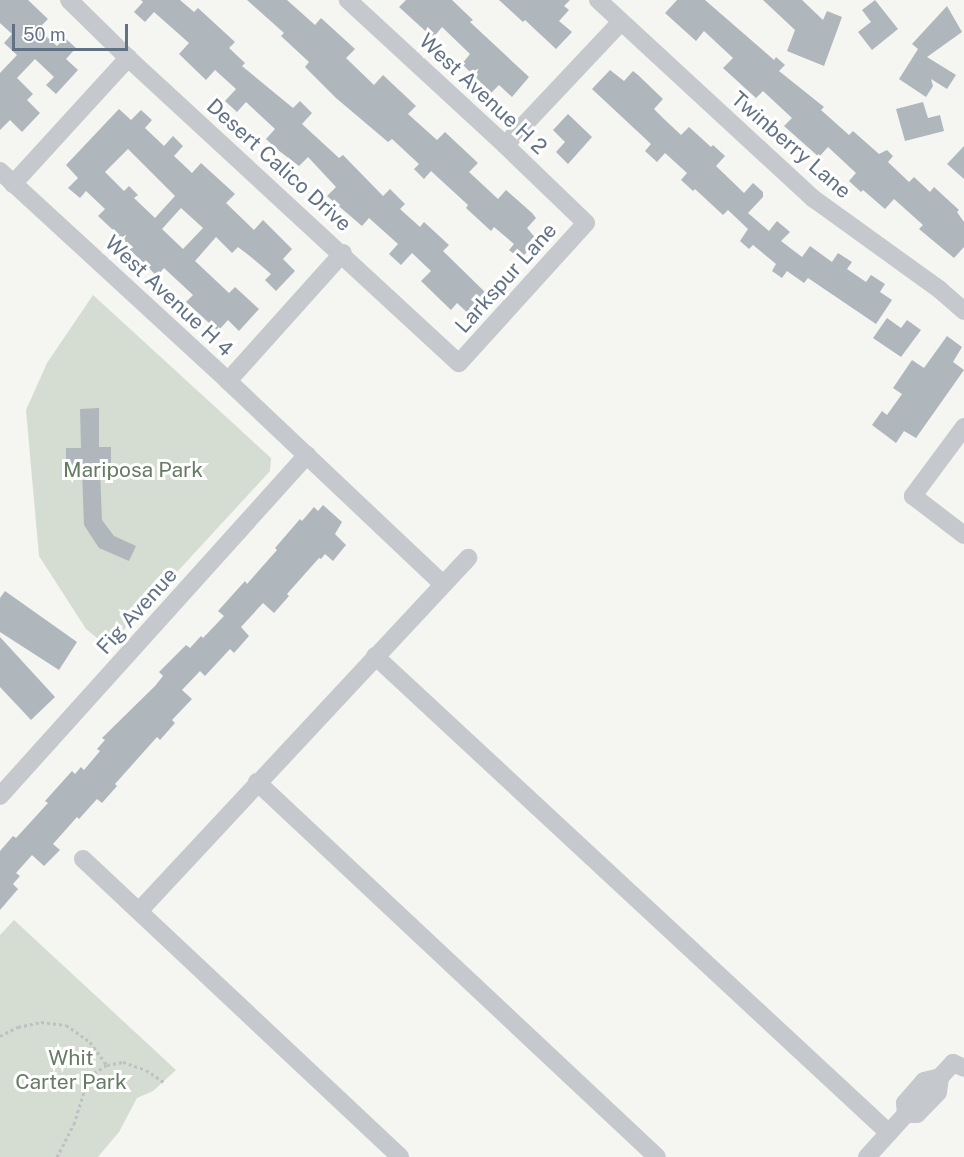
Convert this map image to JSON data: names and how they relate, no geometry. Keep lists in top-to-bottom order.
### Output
{
  "streets": {
    "street": [
      "West Avenue H 2",
      "Twinberry Lane",
      "Desert Calico Drive",
      "Larkspur Lane",
      "West Avenue H 4",
      "Fig Avenue"
    ]
  },
  "crossings": [
    ["West Avenue H 2", "Larkspur Lane"],
    ["Desert Calico Drive", "Larkspur Lane"],
    ["West Avenue H 4", "Fig Avenue"]
  ],
  "parks": ["Mariposa Park", "Whit Carter Park"],
  "scale_bar": "50 m"
}
